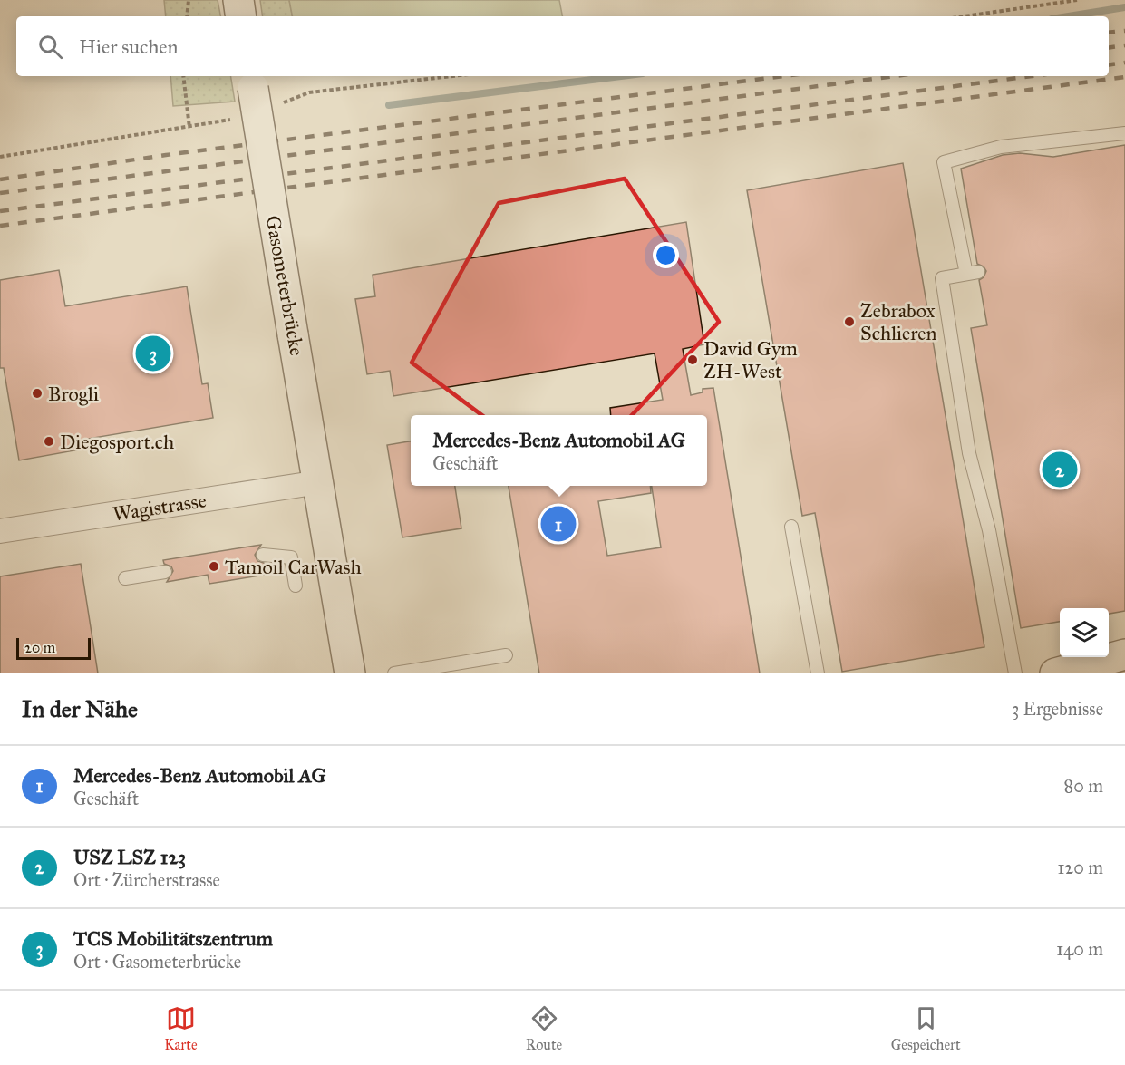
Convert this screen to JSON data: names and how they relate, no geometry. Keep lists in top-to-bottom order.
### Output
{
  "streets": {
    "street": ["Gasometerbrücke", "Wagistrasse"]
  },
  "crossings": [
    ["Gasometerbrücke", "Wagistrasse"]
  ],
  "places": [
    "Zebrabox Schlieren",
    "David Gym ZH-West",
    "Brogli",
    "Diegosport.ch",
    "Tamoil CarWash"
  ],
  "scale_bar": "20 m",
  "page": {
    "search": "Hier suchen",
    "pins": ["3", "2", "1"],
    "popup": ["Mercedes-Benz Automobil AG", "Geschäft"],
    "scale": "20 m",
    "heading": ["In der Nähe", "3 Ergebnisse"],
    "list": [
      {
        "mark": "1",
        "name": "Mercedes-Benz Automobil AG",
        "note": "Geschäft",
        "value": "80 m"
      },
      {
        "mark": "2",
        "name": "USZ LSZ 123",
        "note": "Ort · Zürcherstrasse",
        "value": "120 m"
      },
      {
        "mark": "3",
        "name": "TCS Mobilitätszentrum",
        "note": "Ort · Gasometerbrücke",
        "value": "140 m"
      }
    ],
    "nav": ["Karte", "Route", "Gespeichert"]
  }
}
